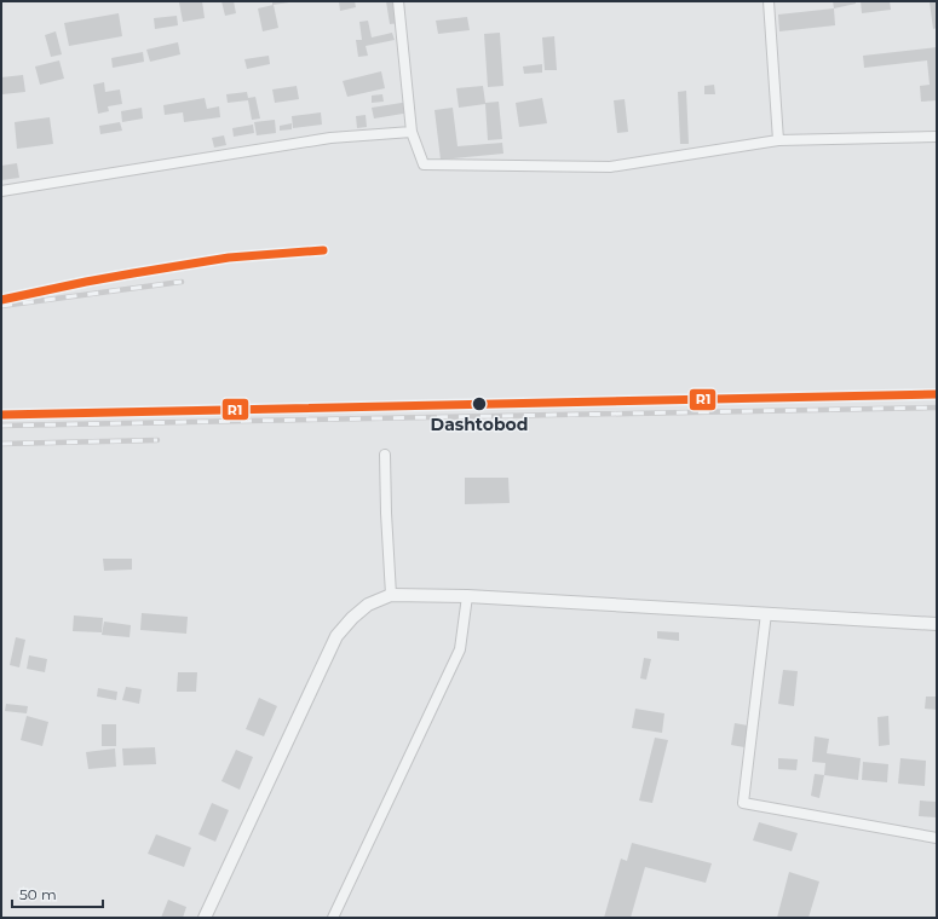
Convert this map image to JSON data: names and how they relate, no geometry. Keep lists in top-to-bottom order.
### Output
{
  "places": ["Dashtobod"],
  "lines": ["transit line R1"],
  "scale_bar": "50 m"
}
